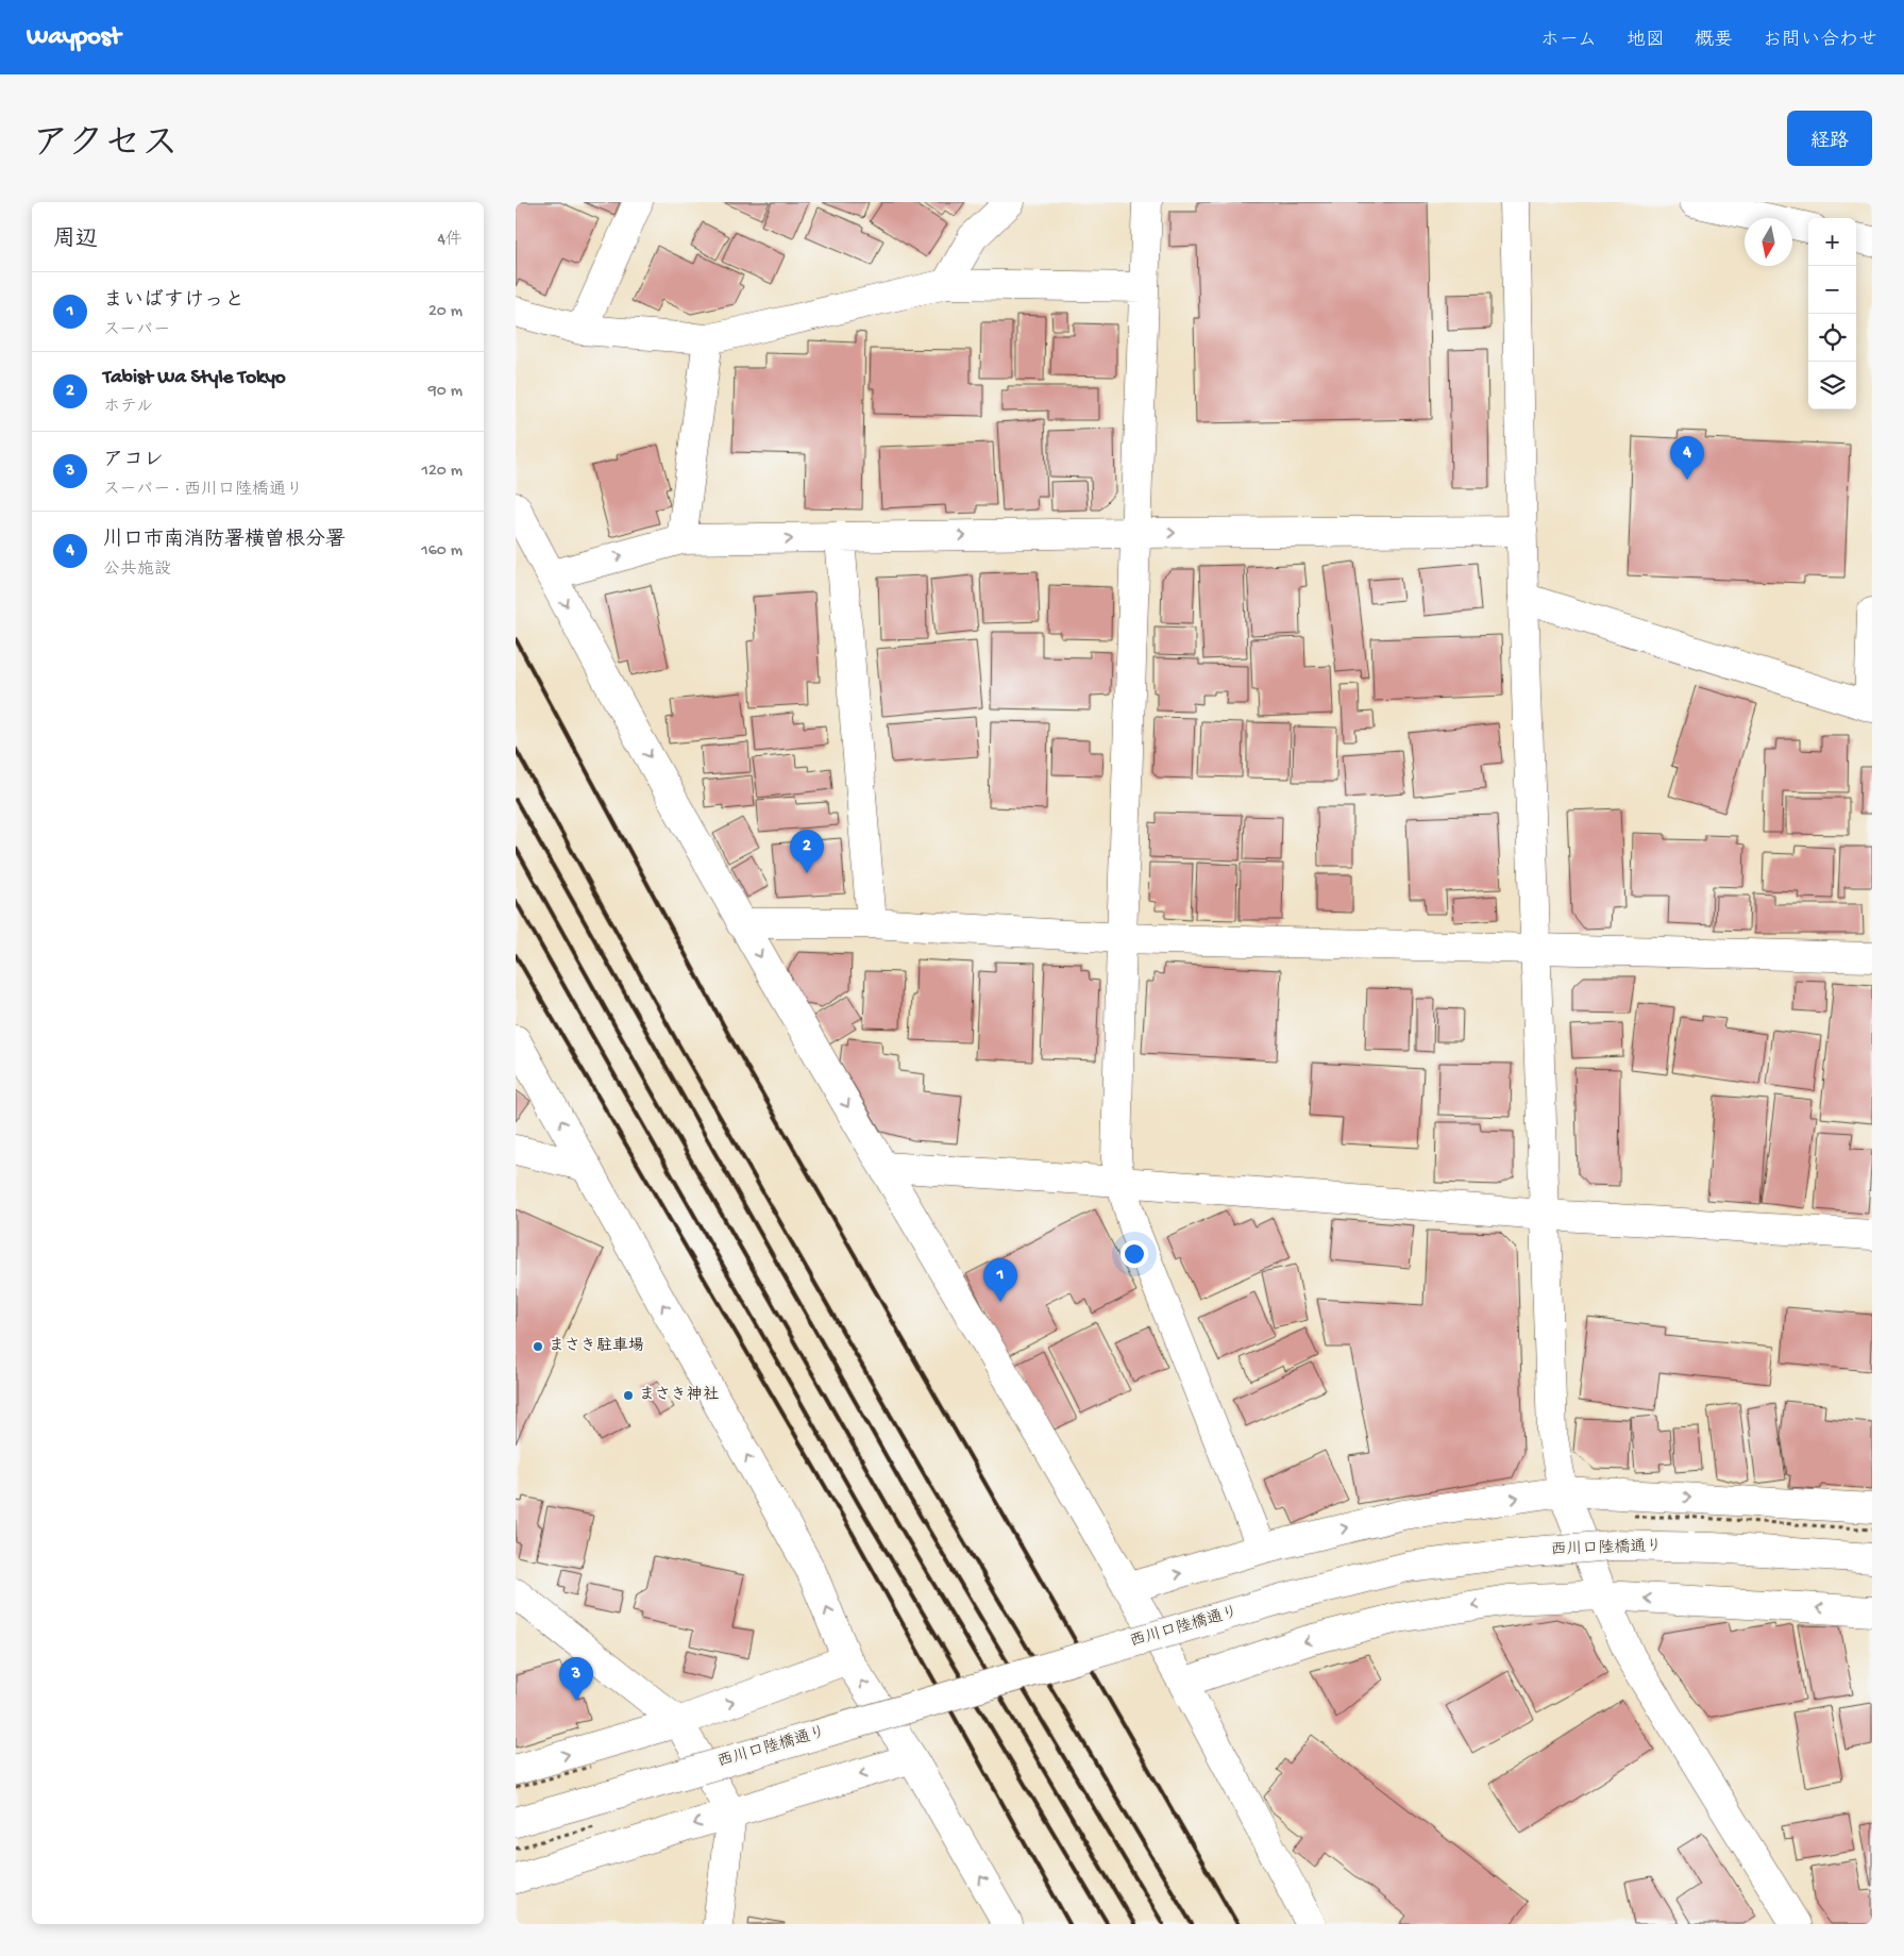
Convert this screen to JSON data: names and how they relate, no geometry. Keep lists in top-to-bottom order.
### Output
{
  "streets": {
    "street": ["西川口陸橋通り"]
  },
  "places": ["まさき駐車場", "まさき神社"],
  "north": "bottom",
  "page": {
    "header": "Waypost",
    "nav": [
      "ホーム",
      "地図",
      "概要",
      "お問い合わせ"
    ],
    "title": "アクセス",
    "buttons": "経路",
    "heading": ["周辺", "4件"],
    "map_buttons": ["+", "−"],
    "list": [
      {
        "mark": "1",
        "name": "まいばすけっと",
        "note": "スーパー",
        "value": "20 m"
      },
      {
        "mark": "2",
        "name": "Tabist Wa Style Tokyo",
        "note": "ホテル",
        "value": "90 m"
      },
      {
        "mark": "3",
        "name": "アコレ",
        "note": "スーパー · 西川口陸橋通り",
        "value": "120 m"
      },
      {
        "mark": "4",
        "name": "川口市南消防署横曽根分署",
        "note": "公共施設",
        "value": "160 m"
      }
    ],
    "pins": [
      "4",
      "2",
      "1",
      "3"
    ]
  }
}
